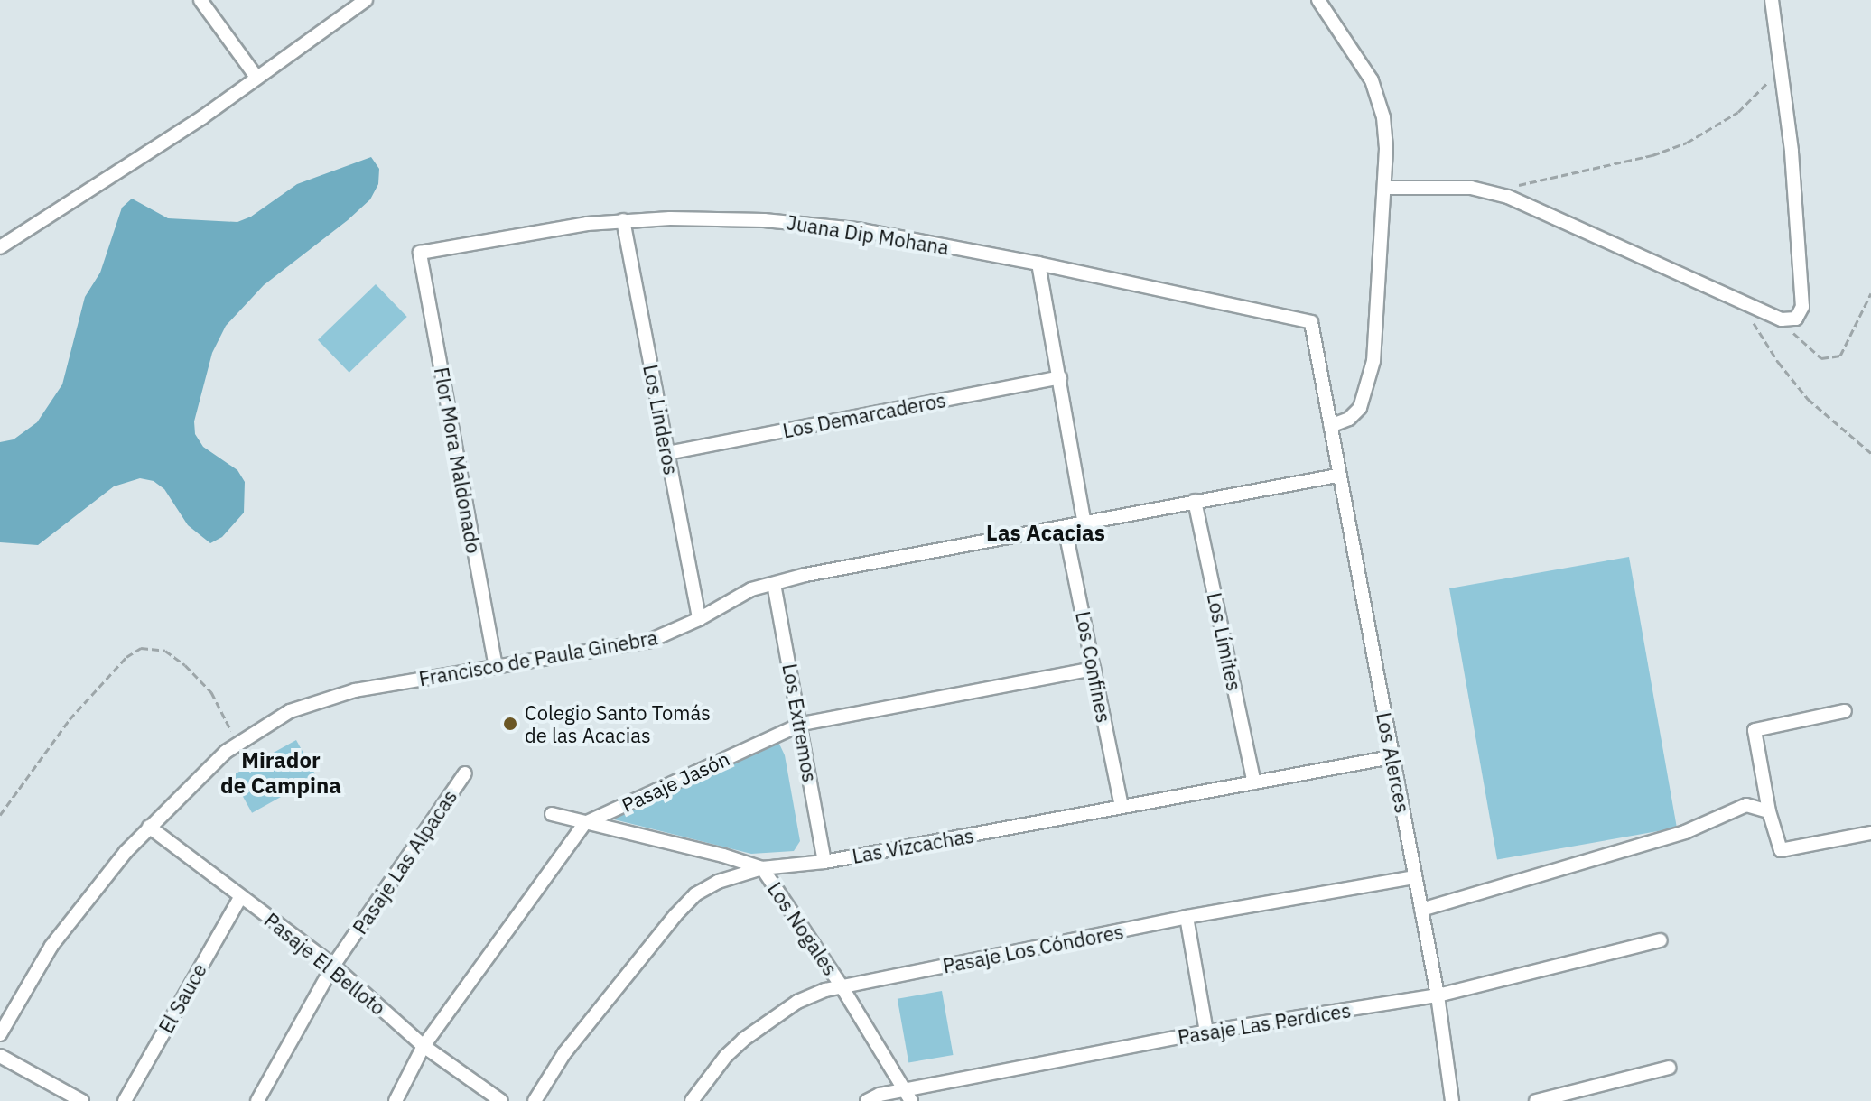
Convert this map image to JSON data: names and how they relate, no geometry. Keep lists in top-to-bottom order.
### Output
{
  "streets": {
    "street": [
      "Juana Dip Mohana",
      "Los Demarcaderos",
      "Los Linderos",
      "Flor Mora Maldonado",
      "Los Límites",
      "Francisco de Paula Ginebra",
      "Los Confines",
      "Los Extremos",
      "Los Alerces",
      "Pasaje Jasón",
      "Las Vizcachas",
      "Pasaje Las Alpacas",
      "Los Nogales",
      "Pasaje Los Cóndores",
      "Pasaje El Belloto",
      "El Sauce",
      "Pasaje Las Perdices"
    ]
  },
  "crossings": [
    ["Juana Dip Mohana", "Los Linderos"],
    ["Juana Dip Mohana", "Flor Mora Maldonado"],
    ["Juana Dip Mohana", "Los Alerces"],
    ["Los Demarcaderos", "Los Linderos"],
    ["Los Linderos", "Francisco de Paula Ginebra"],
    ["Flor Mora Maldonado", "Francisco de Paula Ginebra"],
    ["Los Límites", "Francisco de Paula Ginebra"],
    ["Los Límites", "Las Vizcachas"],
    ["Francisco de Paula Ginebra", "Los Confines"],
    ["Francisco de Paula Ginebra", "Los Extremos"],
    ["Francisco de Paula Ginebra", "Los Alerces"],
    ["Francisco de Paula Ginebra", "Pasaje El Belloto"],
    ["Los Confines", "Pasaje Jasón"],
    ["Los Confines", "Las Vizcachas"],
    ["Los Extremos", "Pasaje Jasón"],
    ["Los Extremos", "Las Vizcachas"],
    ["Los Alerces", "Las Vizcachas"],
    ["Los Alerces", "Pasaje Los Cóndores"],
    ["Los Alerces", "Pasaje Las Perdices"],
    ["Pasaje Jasón", "Los Nogales"],
    ["Pasaje Jasón", "Pasaje El Belloto"],
    ["Las Vizcachas", "Los Nogales"],
    ["Pasaje Las Alpacas", "Pasaje El Belloto"],
    ["Los Nogales", "Pasaje Los Cóndores"],
    ["Los Nogales", "Pasaje Las Perdices"],
    ["Pasaje El Belloto", "El Sauce"]
  ],
  "districts": ["Las Acacias", "Mirador de Campina"],
  "places": ["Colegio Santo Tomás de las Acacias"]
}
